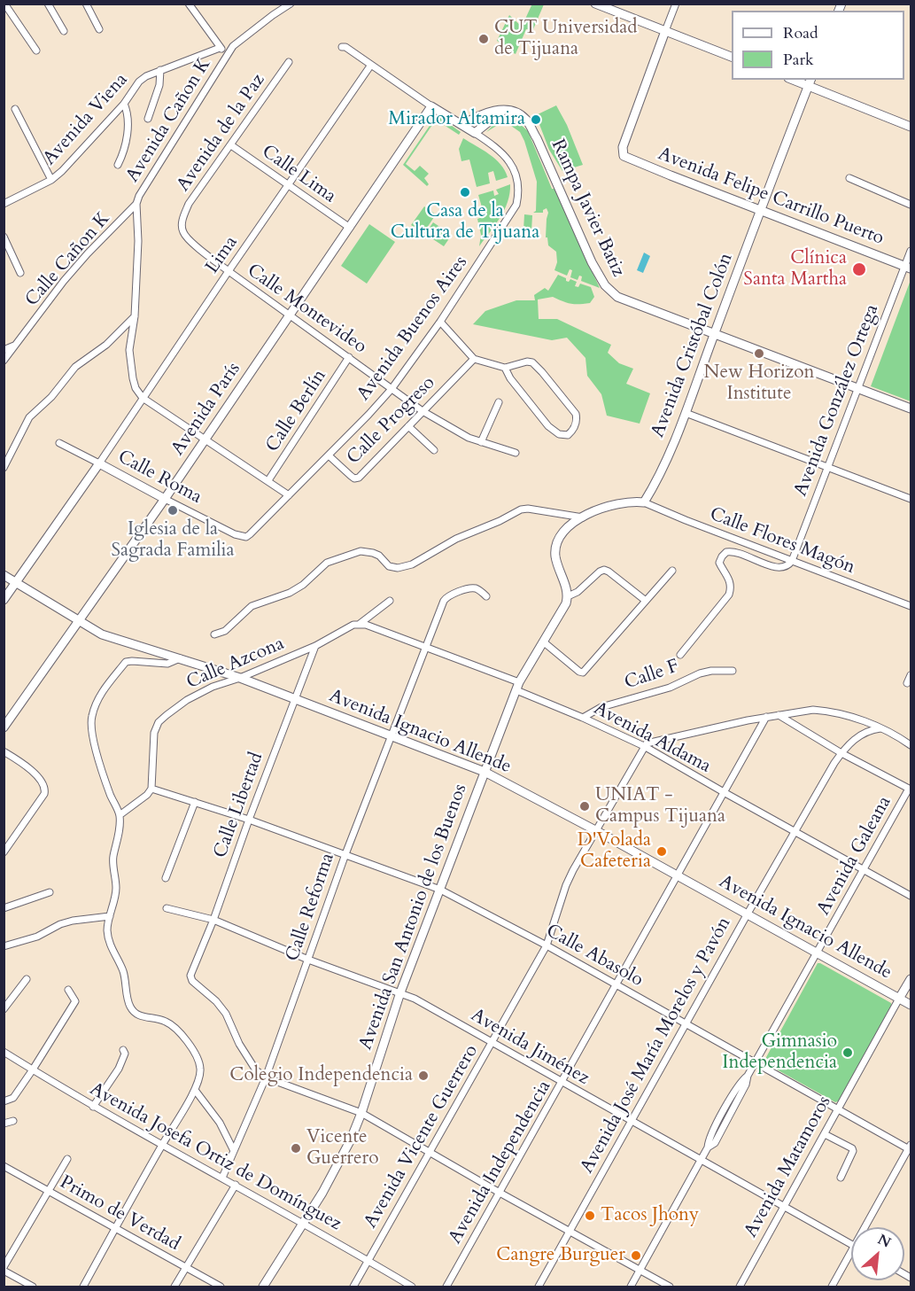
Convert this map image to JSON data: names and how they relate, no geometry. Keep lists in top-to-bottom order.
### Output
{
  "streets": {
    "main road": [
      "Avenida Felipe Carrillo Puerto",
      "Rampa Javier Batiz",
      "Avenida Cristóbal Colón",
      "Avenida París",
      "Calle Roma",
      "Avenida Ignacio Allende",
      "Avenida San Antonio de los Buenos",
      "Avenida Matamoros"
    ],
    "street": [
      "Avenida Viena",
      "Avenida Cañon K",
      "Avenida de la Paz",
      "Calle Lima",
      "Lima",
      "Calle Cañon K",
      "Calle Montevideo",
      "Avenida Buenos Aires",
      "Avenida González Ortega",
      "Calle Berlín",
      "Calle Progreso",
      "Calle Flores Magón",
      "Calle Azcona",
      "Calle F",
      "Avenida Aldama",
      "Calle Libertad",
      "Avenida Galeana",
      "Calle Reforma",
      "Calle Abasolo",
      "Avenida José María Morelos y Pavón",
      "Avenida Jiménez",
      "Avenida Vicente Guerrero",
      "Avenida Josefa Ortiz de Domínguez",
      "Avenida Independencia",
      "Primo de Verdad"
    ]
  },
  "crossings": [
    ["Avenida Cañon K", "Calle Cañon K"],
    ["Avenida de la Paz", "Calle Lima"],
    ["Avenida de la Paz", "Calle Montevideo"],
    ["Calle Lima", "Lima"],
    ["Calle Lima", "Avenida París"],
    ["Avenida Felipe Carrillo Puerto", "Avenida Cristóbal Colón"],
    ["Avenida Felipe Carrillo Puerto", "Avenida González Ortega"],
    ["Rampa Javier Batiz", "Avenida Cristóbal Colón"],
    ["Rampa Javier Batiz", "Avenida González Ortega"],
    ["Lima", "Calle Montevideo"],
    ["Lima", "Calle Roma"],
    ["Calle Montevideo", "Avenida Buenos Aires"],
    ["Calle Montevideo", "Avenida París"],
    ["Calle Montevideo", "Calle Berlín"],
    ["Calle Montevideo", "Calle Progreso"],
    ["Avenida Buenos Aires", "Calle Progreso"],
    ["Avenida Buenos Aires", "Calle Roma"],
    ["Avenida Cristóbal Colón", "Calle Flores Magón"],
    ["Avenida González Ortega", "Calle Flores Magón"],
    ["Avenida París", "Calle Roma"],
    ["Avenida París", "Avenida Ignacio Allende"],
    ["Calle Azcona", "Avenida Ignacio Allende"],
    ["Calle Azcona", "Avenida Aldama"],
    ["Calle Azcona", "Calle Libertad"],
    ["Calle Azcona", "Calle Abasolo"],
    ["Calle F", "Avenida Aldama"],
    ["Avenida Ignacio Allende", "Calle Libertad"],
    ["Avenida Ignacio Allende", "Avenida Galeana"],
    ["Avenida Ignacio Allende", "Calle Reforma"],
    ["Avenida Ignacio Allende", "Avenida San Antonio de los Buenos"],
    ["Avenida Ignacio Allende", "Avenida José María Morelos y Pavón"],
    ["Avenida Ignacio Allende", "Avenida Vicente Guerrero"],
    ["Avenida Ignacio Allende", "Avenida Independencia"],
    ["Avenida Ignacio Allende", "Avenida Matamoros"],
    ["Avenida Aldama", "Avenida Galeana"],
    ["Avenida Aldama", "Calle Reforma"],
    ["Avenida Aldama", "Avenida San Antonio de los Buenos"],
    ["Avenida Aldama", "Avenida José María Morelos y Pavón"],
    ["Avenida Aldama", "Avenida Vicente Guerrero"],
    ["Avenida Aldama", "Avenida Independencia"],
    ["Calle Libertad", "Calle Reforma"],
    ["Calle Libertad", "Calle Abasolo"],
    ["Calle Libertad", "Avenida Jiménez"],
    ["Avenida Galeana", "Calle Abasolo"],
    ["Avenida Galeana", "Avenida Jiménez"],
    ["Calle Reforma", "Calle Abasolo"],
    ["Calle Reforma", "Avenida Jiménez"],
    ["Calle Reforma", "Avenida Josefa Ortiz de Domínguez"],
    ["Avenida San Antonio de los Buenos", "Calle Abasolo"],
    ["Avenida San Antonio de los Buenos", "Avenida Jiménez"],
    ["Avenida San Antonio de los Buenos", "Avenida Josefa Ortiz de Domínguez"],
    ["Calle Abasolo", "Avenida José María Morelos y Pavón"],
    ["Calle Abasolo", "Avenida Vicente Guerrero"],
    ["Calle Abasolo", "Avenida Independencia"],
    ["Calle Abasolo", "Avenida Matamoros"],
    ["Avenida José María Morelos y Pavón", "Avenida Jiménez"],
    ["Avenida Jiménez", "Avenida Vicente Guerrero"],
    ["Avenida Jiménez", "Avenida Independencia"],
    ["Avenida Jiménez", "Avenida Matamoros"],
    ["Avenida Vicente Guerrero", "Avenida Josefa Ortiz de Domínguez"]
  ],
  "places": [
    "CUT Universidad de Tijuana",
    "Mirador Altamira",
    "Casa de la Cultura de Tijuana",
    "Clínica Santa Martha",
    "New Horizon Institute",
    "Iglesia de la Sagrada Familia",
    "UNIAT - Campus Tijuana",
    "D'Volada Cafeteria",
    "Gimnasio Independencia",
    "Colegio Independencia",
    "Vicente Guerrero",
    "Tacos Jhony",
    "Cangre Burguer"
  ],
  "legend": ["Road", "Park"],
  "north": "top right"
}
